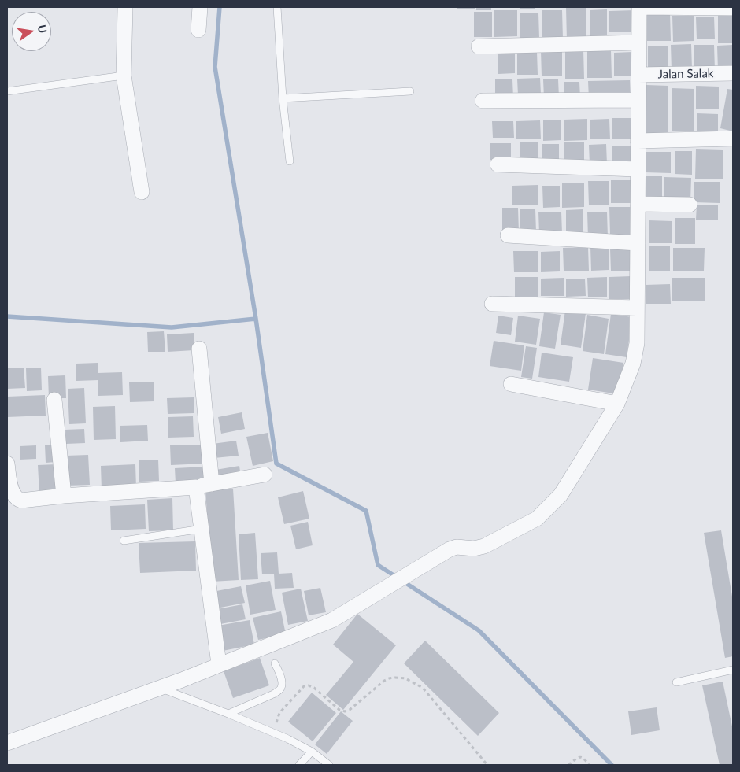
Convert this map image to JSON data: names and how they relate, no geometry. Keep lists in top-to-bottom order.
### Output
{
  "streets": {
    "street": ["Jalan Salak"]
  },
  "north": "right"
}
